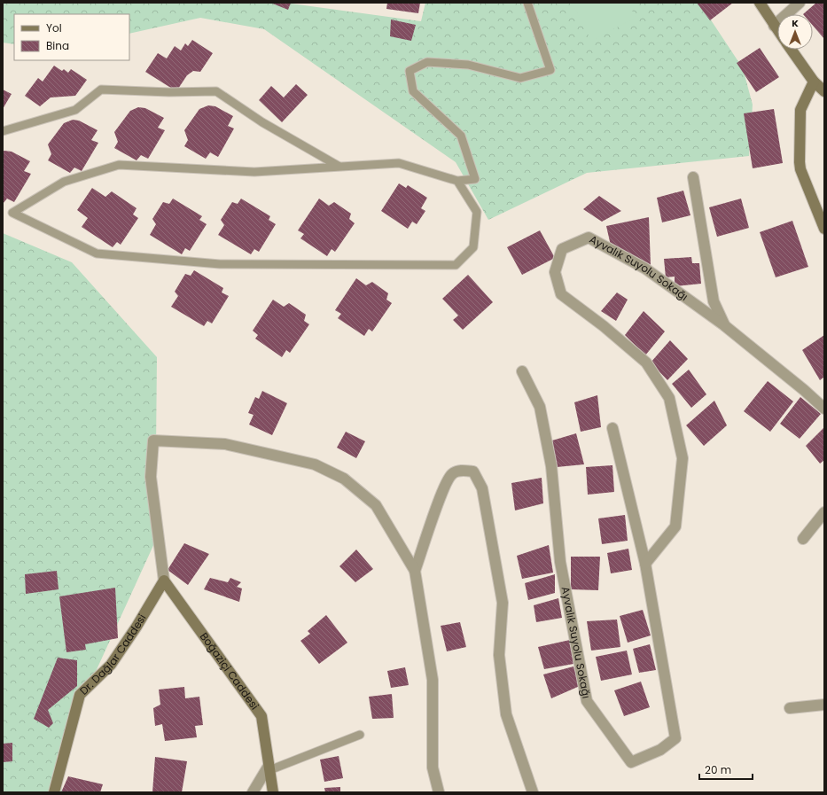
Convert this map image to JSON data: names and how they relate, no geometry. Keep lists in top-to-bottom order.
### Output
{
  "streets": {
    "street": ["Ayvalık Suyolu Sokağı", "Dr. Dağlar Caddesi", "Boğaziçi Caddesi"]
  },
  "crossings": [
    ["Dr. Dağlar Caddesi", "Boğaziçi Caddesi"]
  ],
  "legend": ["Yol", "Bina"],
  "scale_bar": "20 m",
  "north": "top"
}
